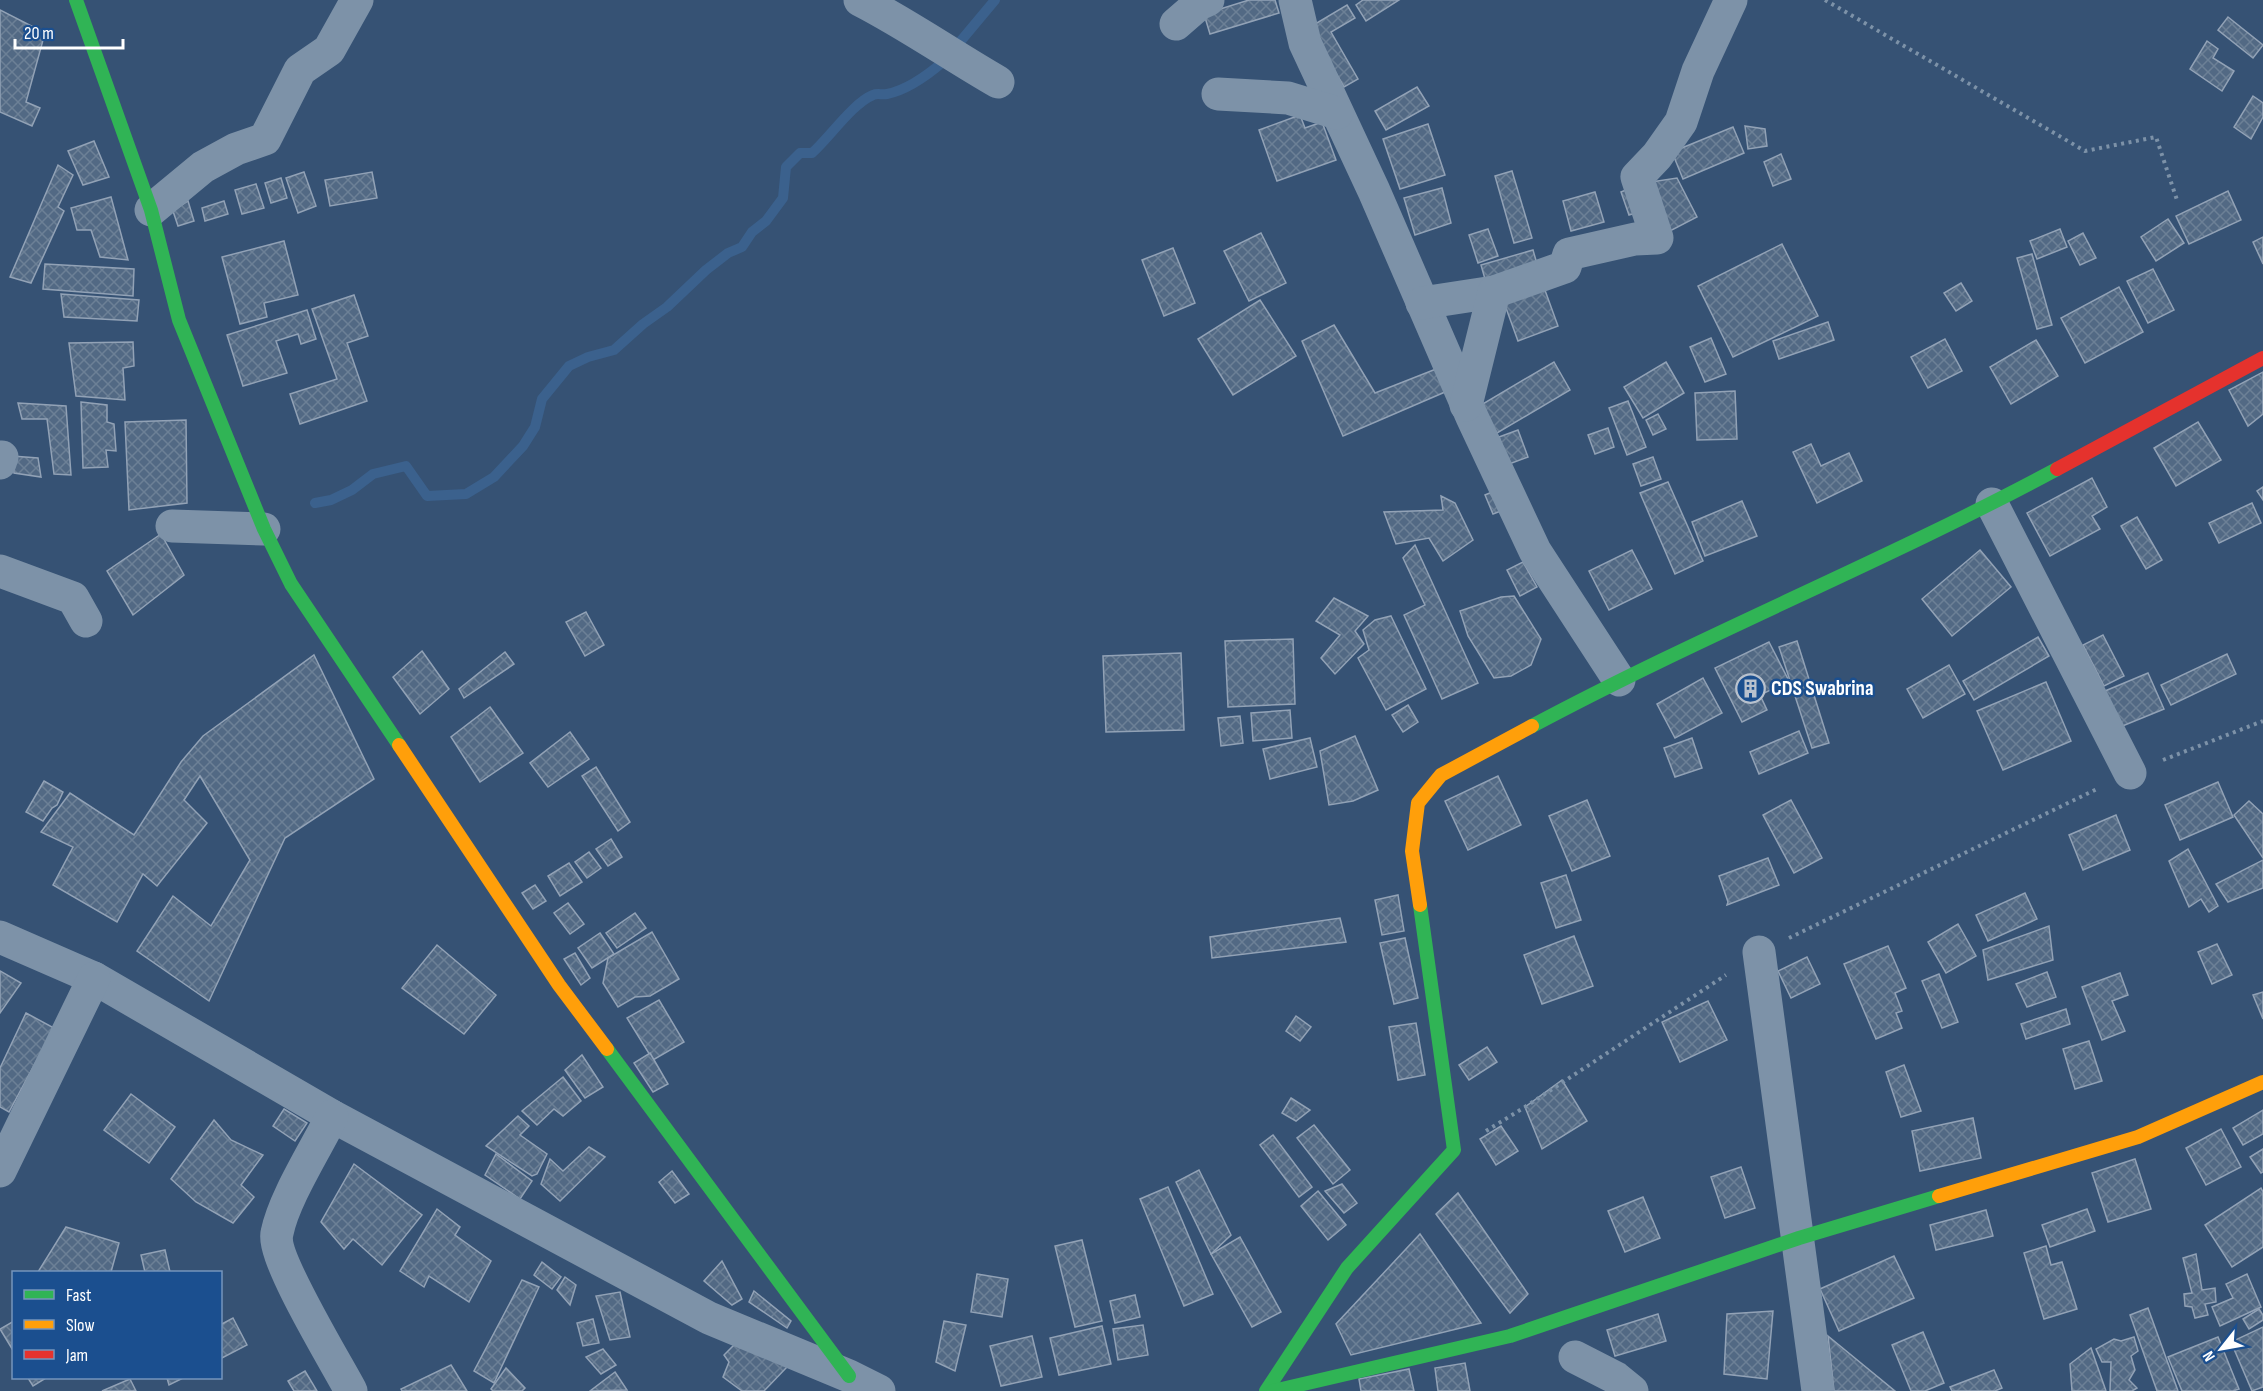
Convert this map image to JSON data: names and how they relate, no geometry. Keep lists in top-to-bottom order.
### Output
{
  "places": {
    "building": ["CDS Swabrina"]
  },
  "legend": ["Fast", "Slow", "Jam"],
  "scale_bar": "20 m",
  "north": "bottom left"
}
